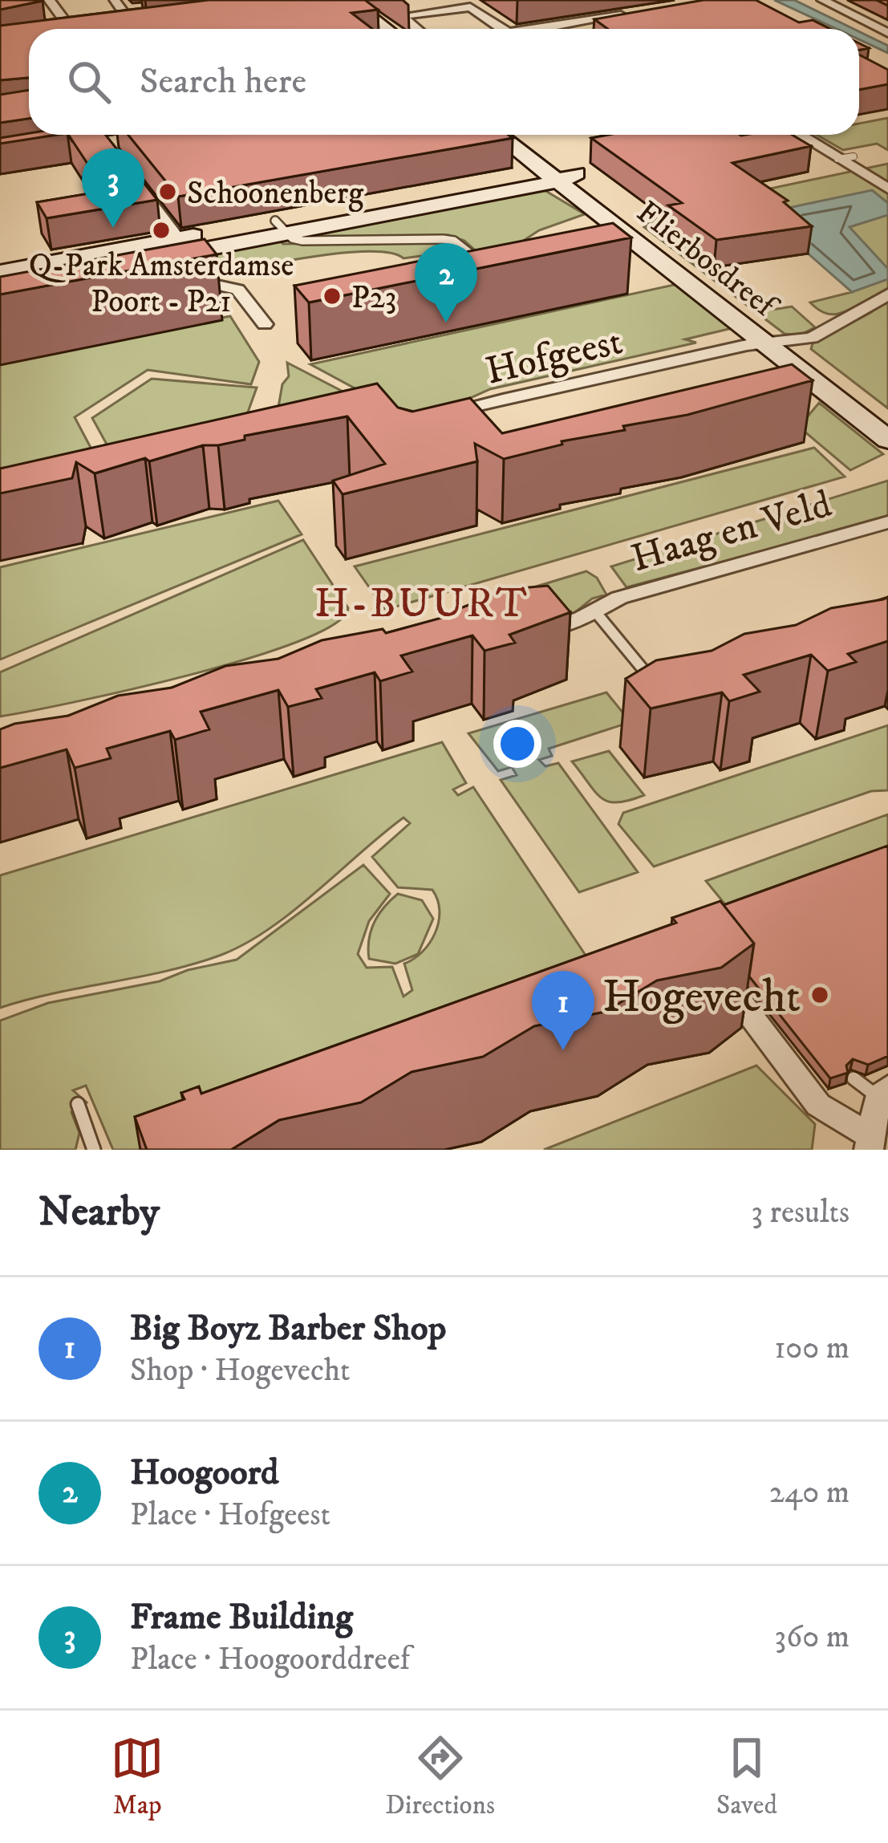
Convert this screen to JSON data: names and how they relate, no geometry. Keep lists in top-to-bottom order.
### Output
{
  "streets": {
    "street": ["Flierbosdreef", "Hofgeest", "Haag en Veld"]
  },
  "crossings": [
    ["Flierbosdreef", "Hofgeest"]
  ],
  "districts": ["H-BUURT"],
  "places": [
    "Schoonenberg",
    "Q-Park Amsterdamse Poort - P21",
    "P23",
    "Hogevecht"
  ],
  "page": {
    "search": "Search here",
    "pins": ["3", "2", "1"],
    "heading": ["Nearby", "3 results"],
    "list": [
      {
        "mark": "1",
        "name": "Big Boyz Barber Shop",
        "note": "Shop · Hogevecht",
        "value": "100 m"
      },
      {
        "mark": "2",
        "name": "Hoogoord",
        "note": "Place · Hofgeest",
        "value": "240 m"
      },
      {
        "mark": "3",
        "name": "Frame Building",
        "note": "Place · Hoogoorddreef",
        "value": "360 m"
      }
    ],
    "nav": ["Map", "Directions", "Saved"]
  }
}
